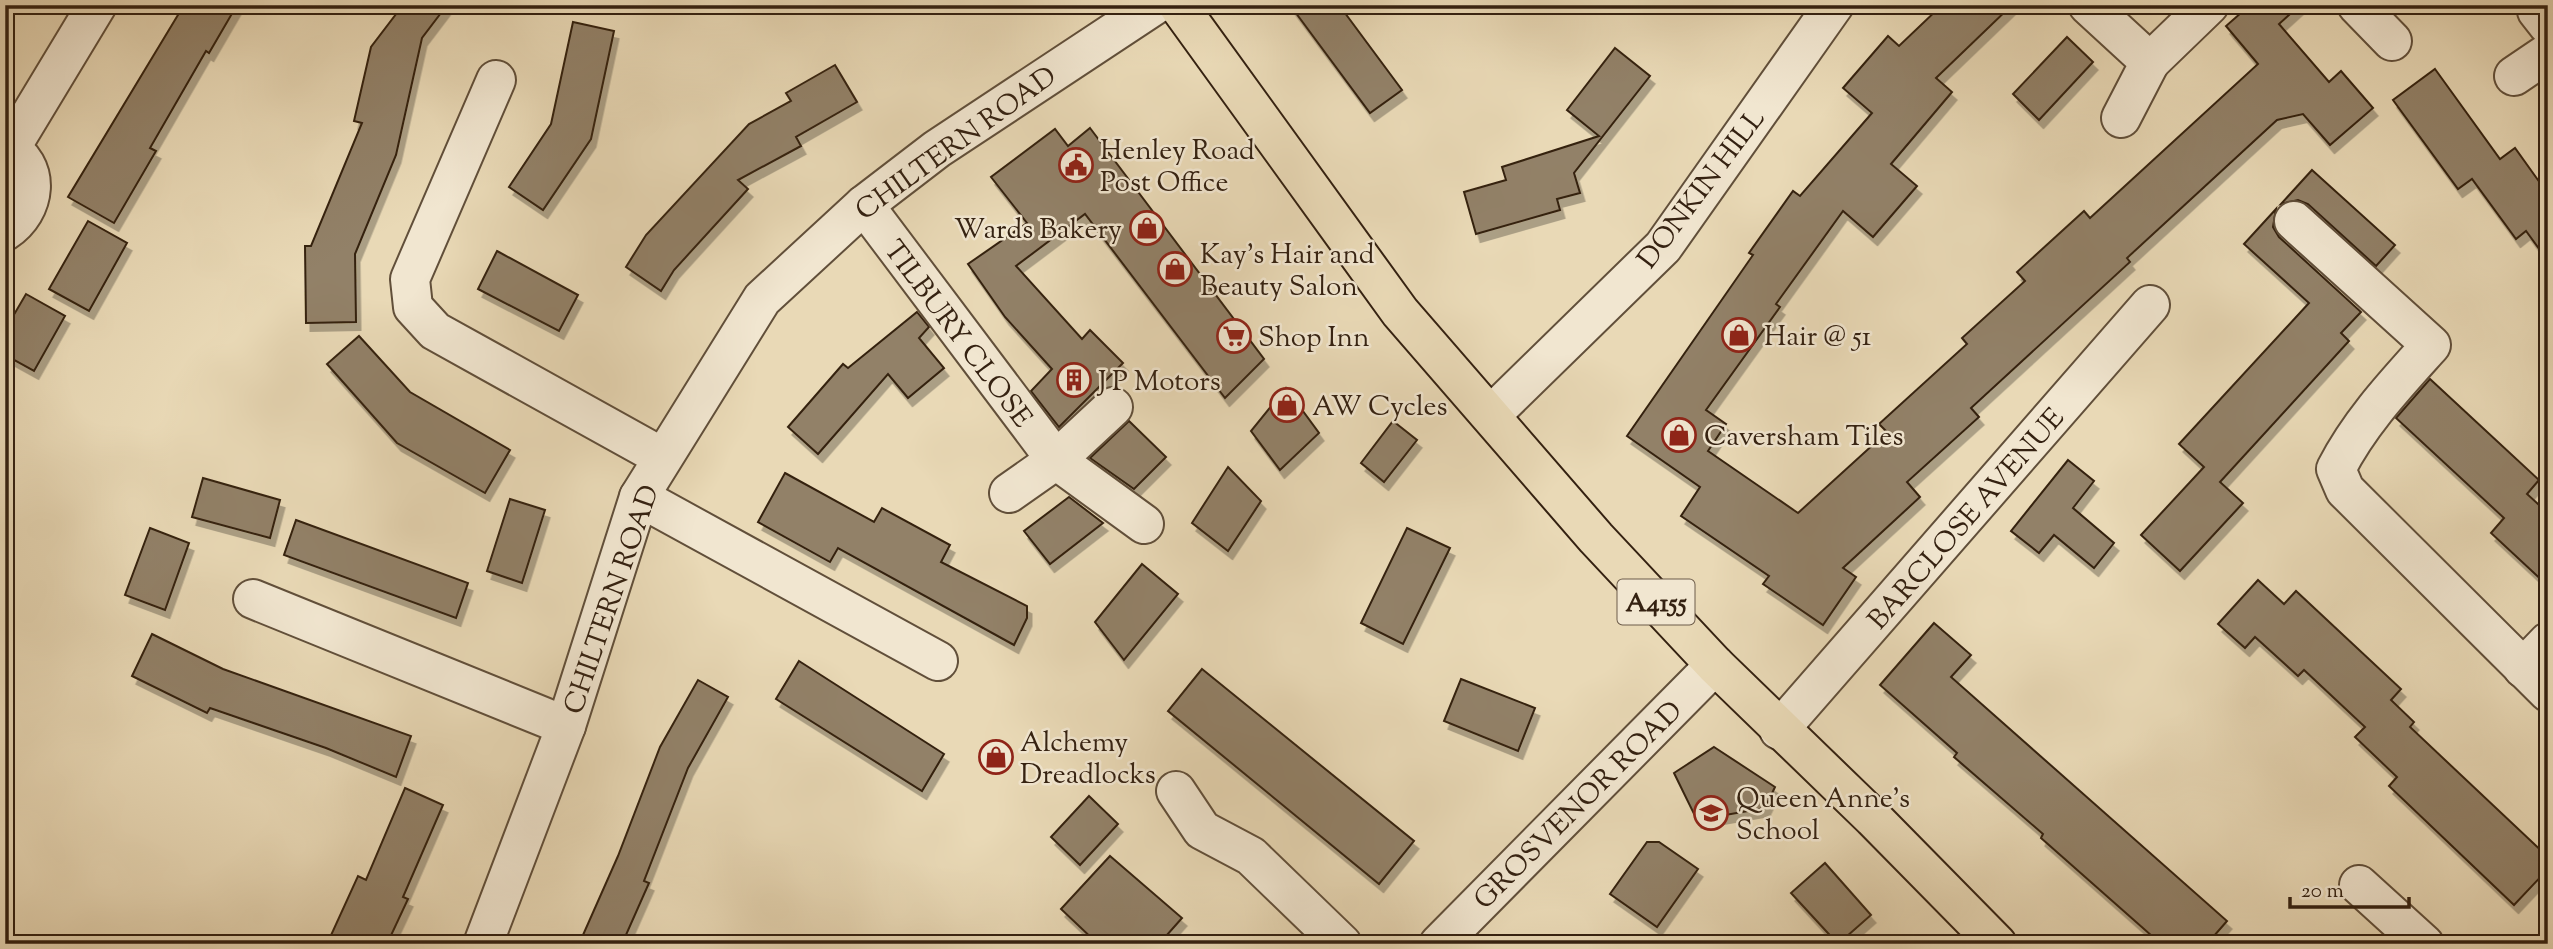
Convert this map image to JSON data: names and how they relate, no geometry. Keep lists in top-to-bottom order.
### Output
{
  "streets": {
    "main road": ["A4155"],
    "street": [
      "CHILTERN ROAD",
      "DONKIN HILL",
      "TILBURY CLOSE",
      "BARCLOSE AVENUE",
      "GROSVENOR ROAD"
    ]
  },
  "crossings": [
    ["CHILTERN ROAD", "TILBURY CLOSE"],
    ["DONKIN HILL", "A4155"],
    ["BARCLOSE AVENUE", "A4155"],
    ["A4155", "GROSVENOR ROAD"]
  ],
  "places": {
    "public building": ["Henley Road Post Office"],
    "shop": [
      "Wards Bakery",
      "Kay's Hair and Beauty Salon",
      "Hair @ 51",
      "AW Cycles",
      "Caversham Tiles",
      "Alchemy Dreadlocks"
    ],
    "supermarket": ["Shop Inn"],
    "building": ["J P Motors"],
    "school or university": ["Queen Anne's School"]
  },
  "scale_bar": "20 m"
}
